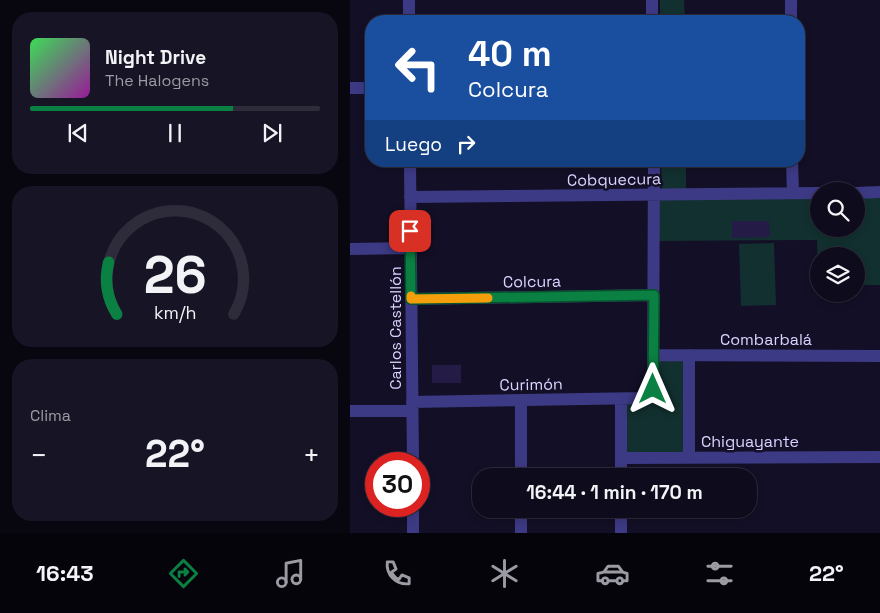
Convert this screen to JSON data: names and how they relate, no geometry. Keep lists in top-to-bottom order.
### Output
{
  "streets": {
    "street": [
      "Cobquecura",
      "Colcura",
      "Carlos Castellón",
      "Combarbalá",
      "Curimón",
      "Chiguayante"
    ]
  },
  "crossings": [
    ["Cobquecura", "Carlos Castellón"],
    ["Colcura", "Carlos Castellón"],
    ["Carlos Castellón", "Curimón"],
    ["Combarbalá", "Curimón"]
  ],
  "page": {
    "turn": ["40 m", "Colcura"],
    "song": ["Night Drive", "The Halogens"],
    "then": "Luego",
    "tile": "Clima",
    "heat": ["−", "22°", "+"],
    "limit": "30",
    "trip": "16:44 · 1 min · 170 m",
    "tabs": ["16:43", "22°"],
    "gauge": ["26", "km/h"]
  }
}
